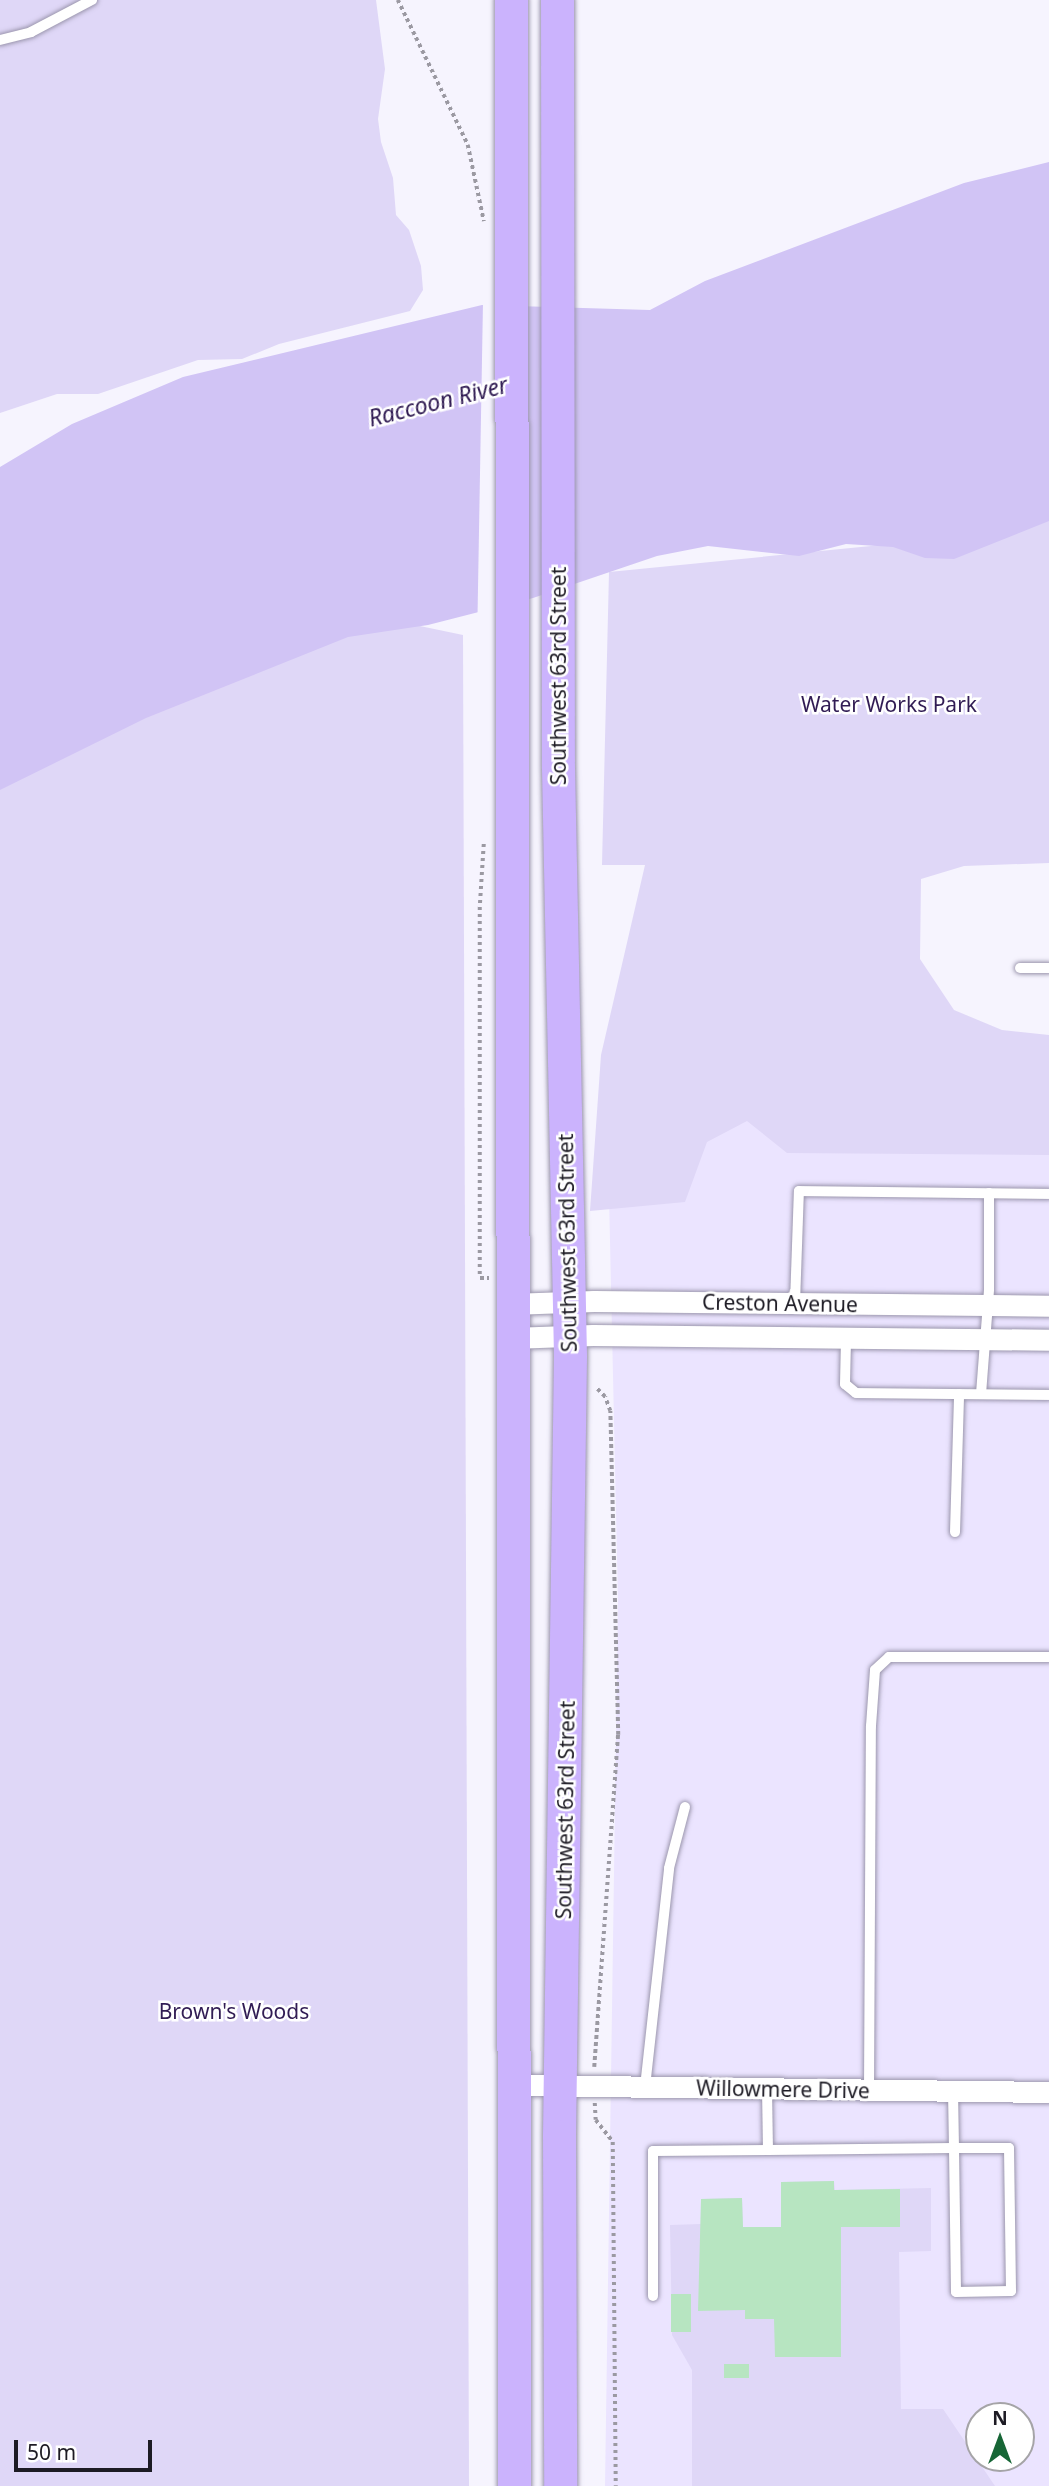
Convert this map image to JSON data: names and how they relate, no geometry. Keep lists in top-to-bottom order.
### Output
{
  "streets": {
    "main road": ["Southwest 63rd Street"],
    "street": ["Creston Avenue", "Willowmere Drive"]
  },
  "crossings": [
    ["Southwest 63rd Street", "Creston Avenue"],
    ["Southwest 63rd Street", "Willowmere Drive"]
  ],
  "water": ["Raccoon River"],
  "parks": ["Water Works Park", "Brown's Woods"],
  "scale_bar": "50 m",
  "north": "top"
}
